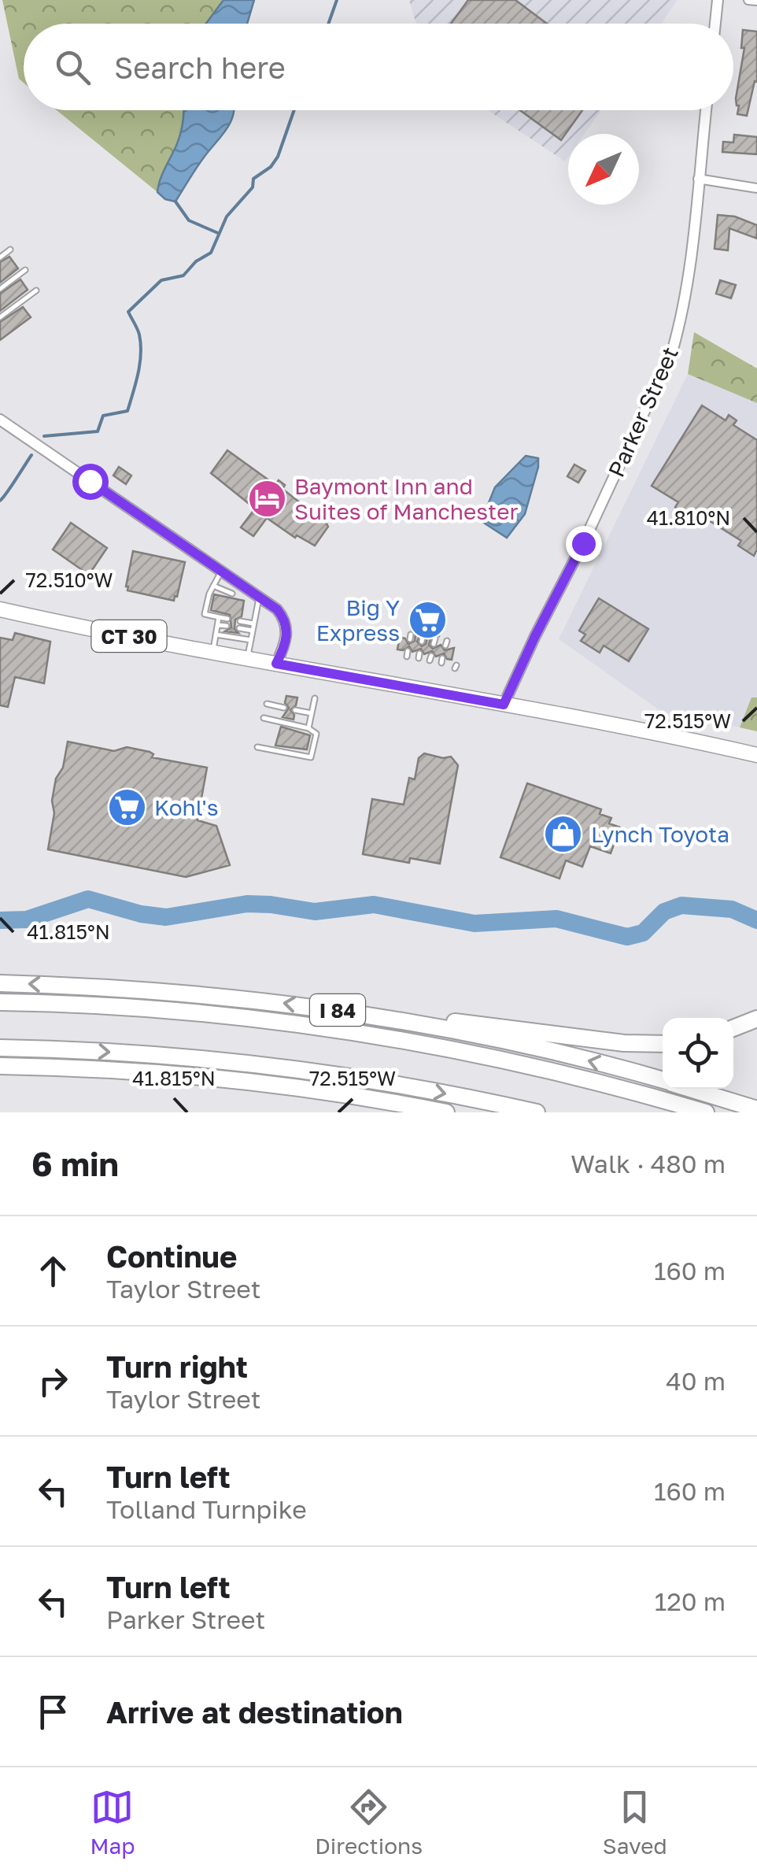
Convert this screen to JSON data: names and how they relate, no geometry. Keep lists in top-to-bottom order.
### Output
{
  "streets": {
    "highway": ["I 84"],
    "main road": ["CT 30"],
    "street": ["Parker Street"]
  },
  "crossings": [
    ["Parker Street", "CT 30"]
  ],
  "places": {
    "hotel": ["Baymont Inn and Suites of Manchester"],
    "supermarket": ["Big Y Express", "Kohl's"],
    "shop": ["Lynch Toyota"]
  },
  "north": "bottom left",
  "page": {
    "search": "Search here",
    "heading": ["6 min", "Walk · 480 m"],
    "list": [
      ["Continue", "Taylor Street", "160 m"],
      ["Turn right", "Taylor Street", "40 m"],
      ["Turn left", "Tolland Turnpike", "160 m"],
      ["Turn left", "Parker Street", "120 m"],
      "Arrive at destination"
    ],
    "nav": ["Map", "Directions", "Saved"]
  },
  "coordinates": [
    "41.810°N",
    "72.510°W",
    "72.515°W",
    "41.815°N"
  ]
}
